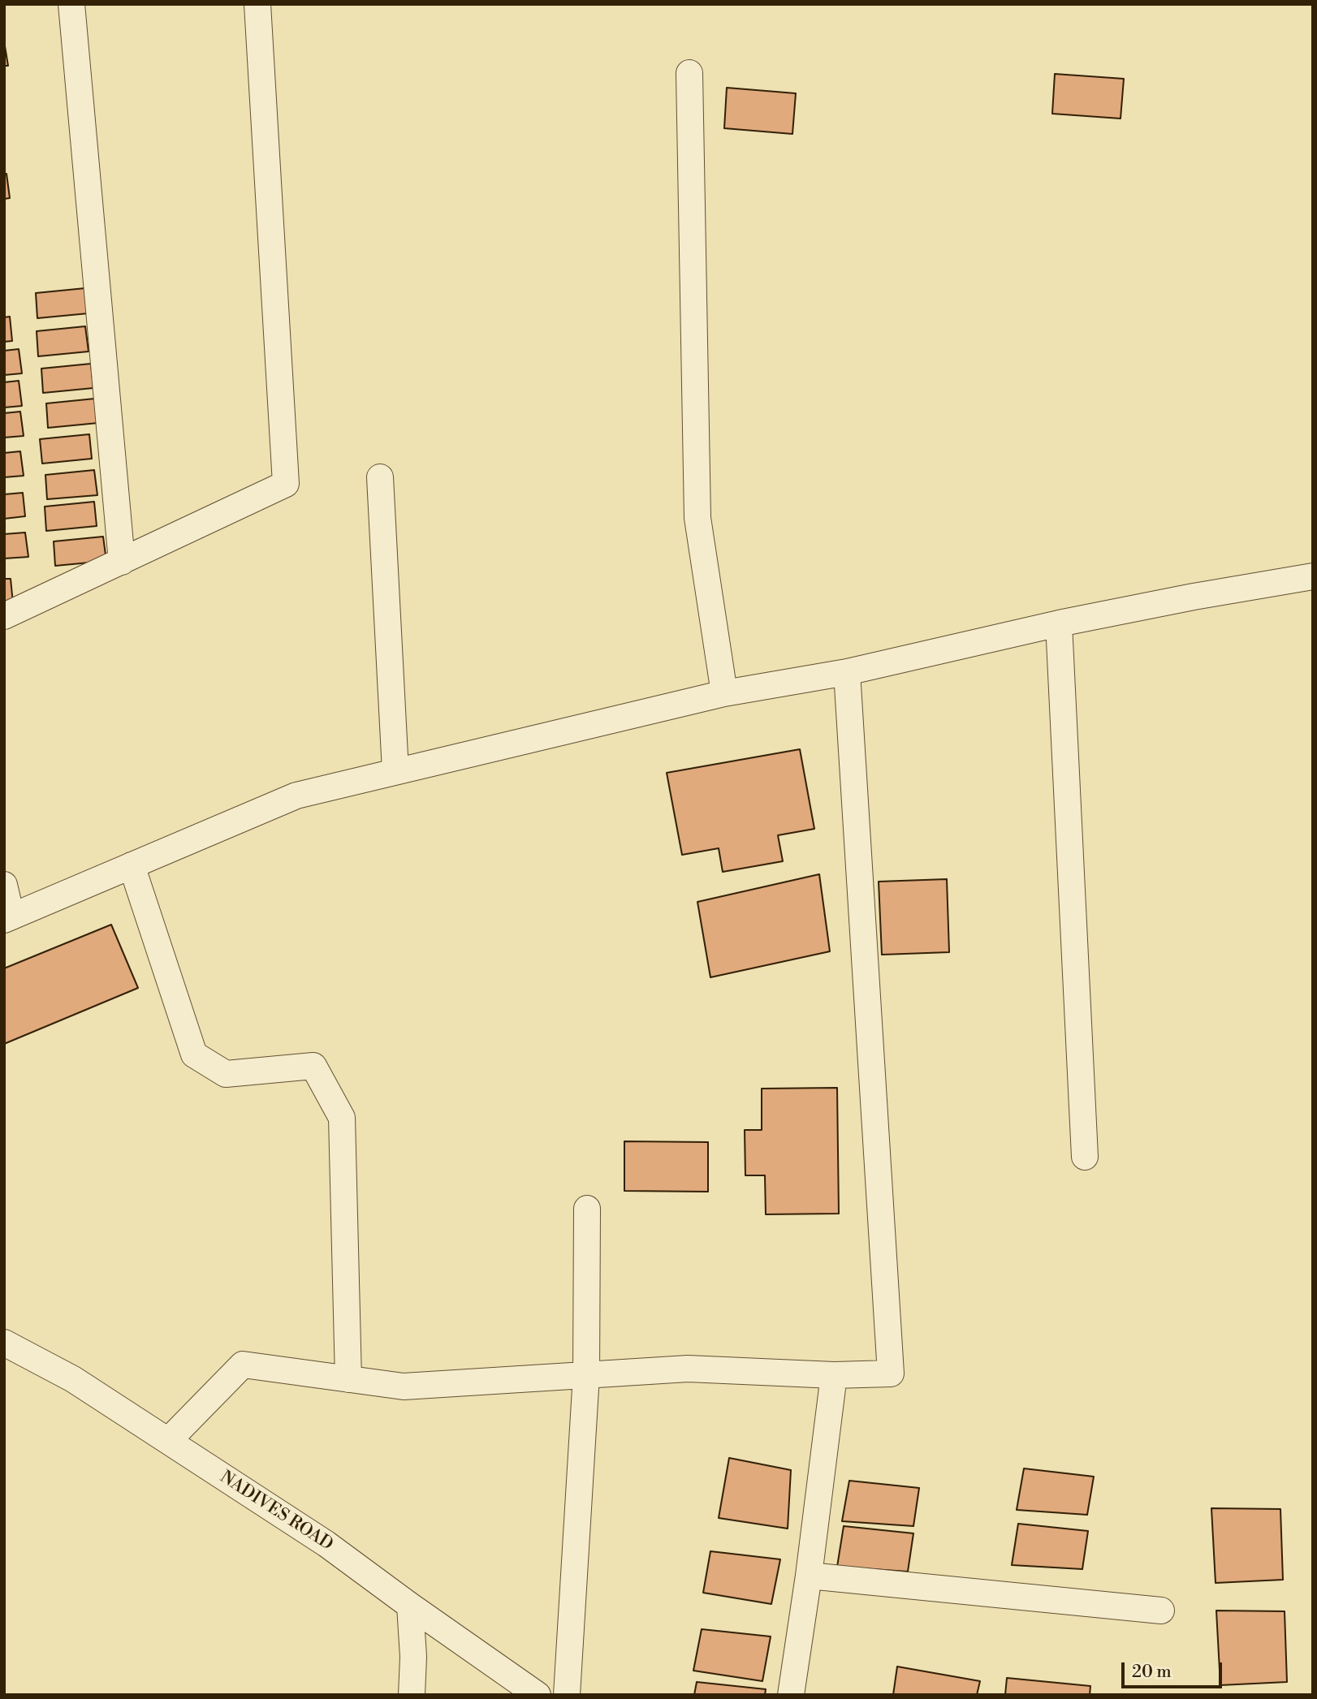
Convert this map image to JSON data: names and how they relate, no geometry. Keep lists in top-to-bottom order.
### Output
{
  "streets": {
    "street": ["NADIVES ROAD"]
  },
  "scale_bar": "20 m"
}
